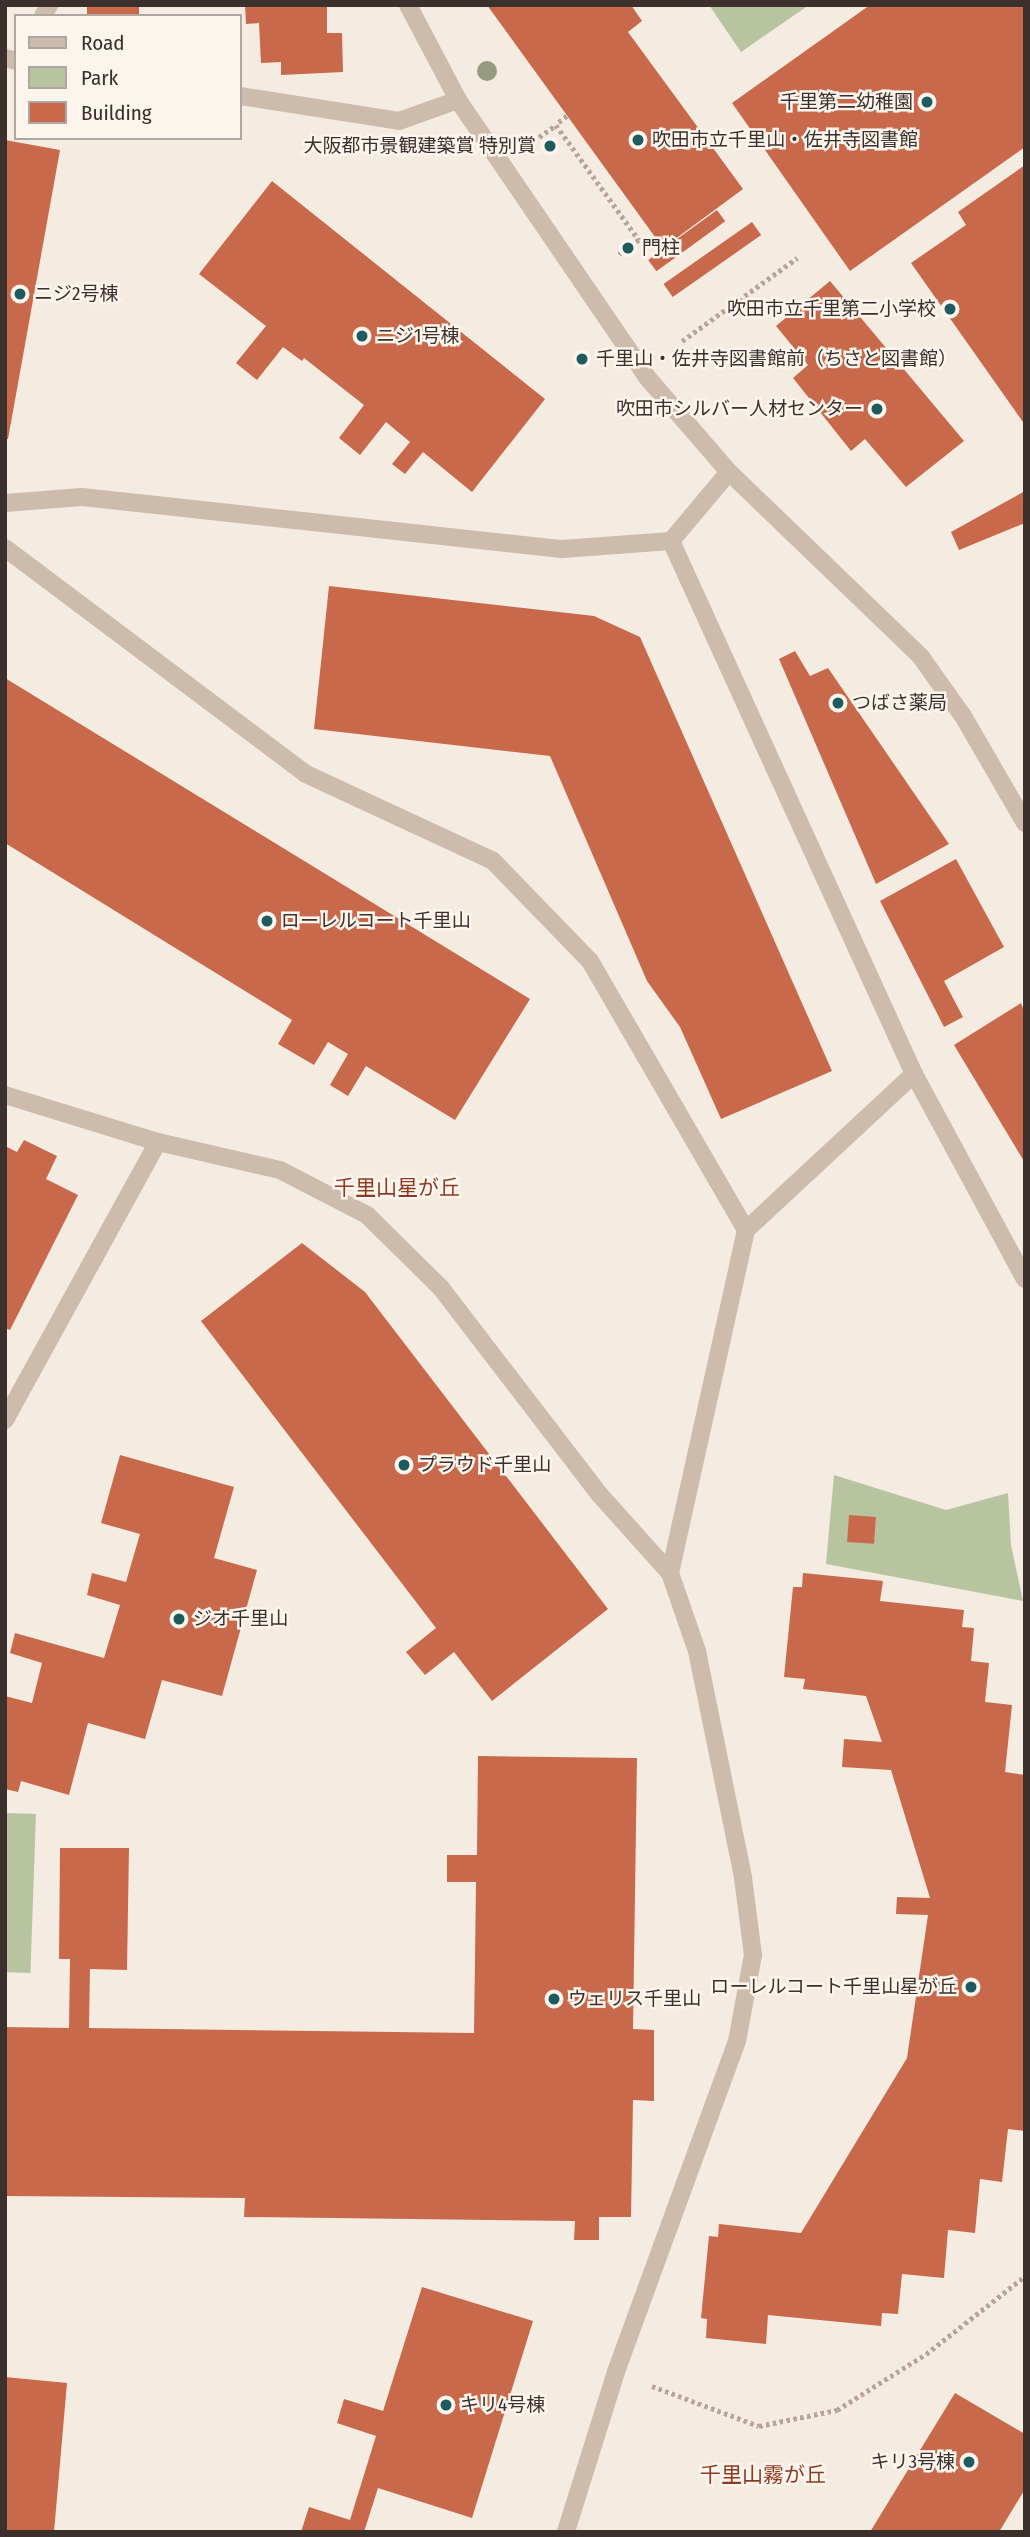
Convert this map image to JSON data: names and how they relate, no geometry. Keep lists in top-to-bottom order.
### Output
{
  "districts": ["千里山星が丘", "千里山霧が丘"],
  "places": [
    "千里第二幼稚園",
    "吹田市立千里山・佐井寺図書館",
    "大阪都市景観建築賞 特別賞",
    "門柱",
    "ニジ2号棟",
    "吹田市立千里第二小学校",
    "ニジ1号棟",
    "千里山・佐井寺図書館前（ちさと図書館）",
    "吹田市シルバー人材センター",
    "つばさ薬局",
    "ローレルコート千里山",
    "プラウド千里山",
    "ジオ千里山",
    "ローレルコート千里山星が丘",
    "ウェリス千里山",
    "キリ4号棟",
    "キリ3号棟"
  ],
  "legend": ["Road", "Park", "Building"]
}
